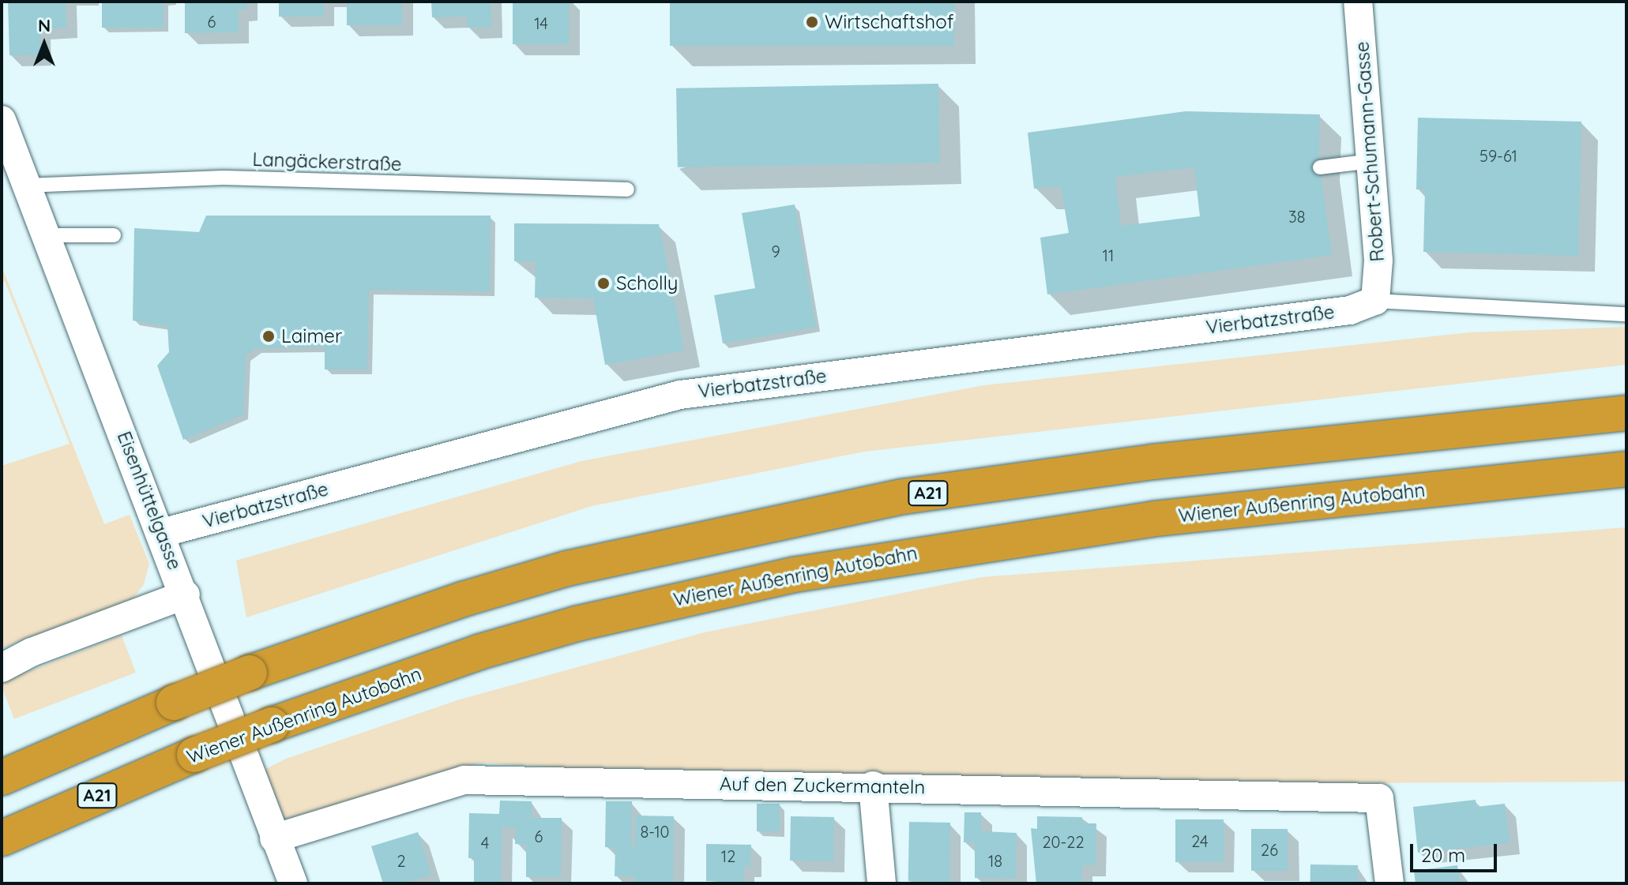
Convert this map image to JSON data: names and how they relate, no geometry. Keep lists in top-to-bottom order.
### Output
{
  "streets": {
    "highway": ["A21", "Wiener Außenring Autobahn"],
    "street": [
      "Robert-Schumann-Gasse",
      "Vierbatzstraße",
      "Eisenhüttelgasse",
      "Auf den Zuckermanteln"
    ],
    "lane": ["Langäckerstraße"]
  },
  "crossings": [
    ["Robert-Schumann-Gasse", "Vierbatzstraße"],
    ["Langäckerstraße", "Eisenhüttelgasse"],
    ["Vierbatzstraße", "Eisenhüttelgasse"],
    ["Eisenhüttelgasse", "Auf den Zuckermanteln"]
  ],
  "places": ["Wirtschaftshof", "Scholly", "Laimer"],
  "house_numbers": [
    "6",
    "14",
    "59-61",
    "38",
    "9",
    "11",
    "8-10",
    "6",
    "24",
    "20-22",
    "4",
    "26",
    "12",
    "2",
    "18"
  ],
  "scale_bar": "20 m",
  "north": "top"
}
